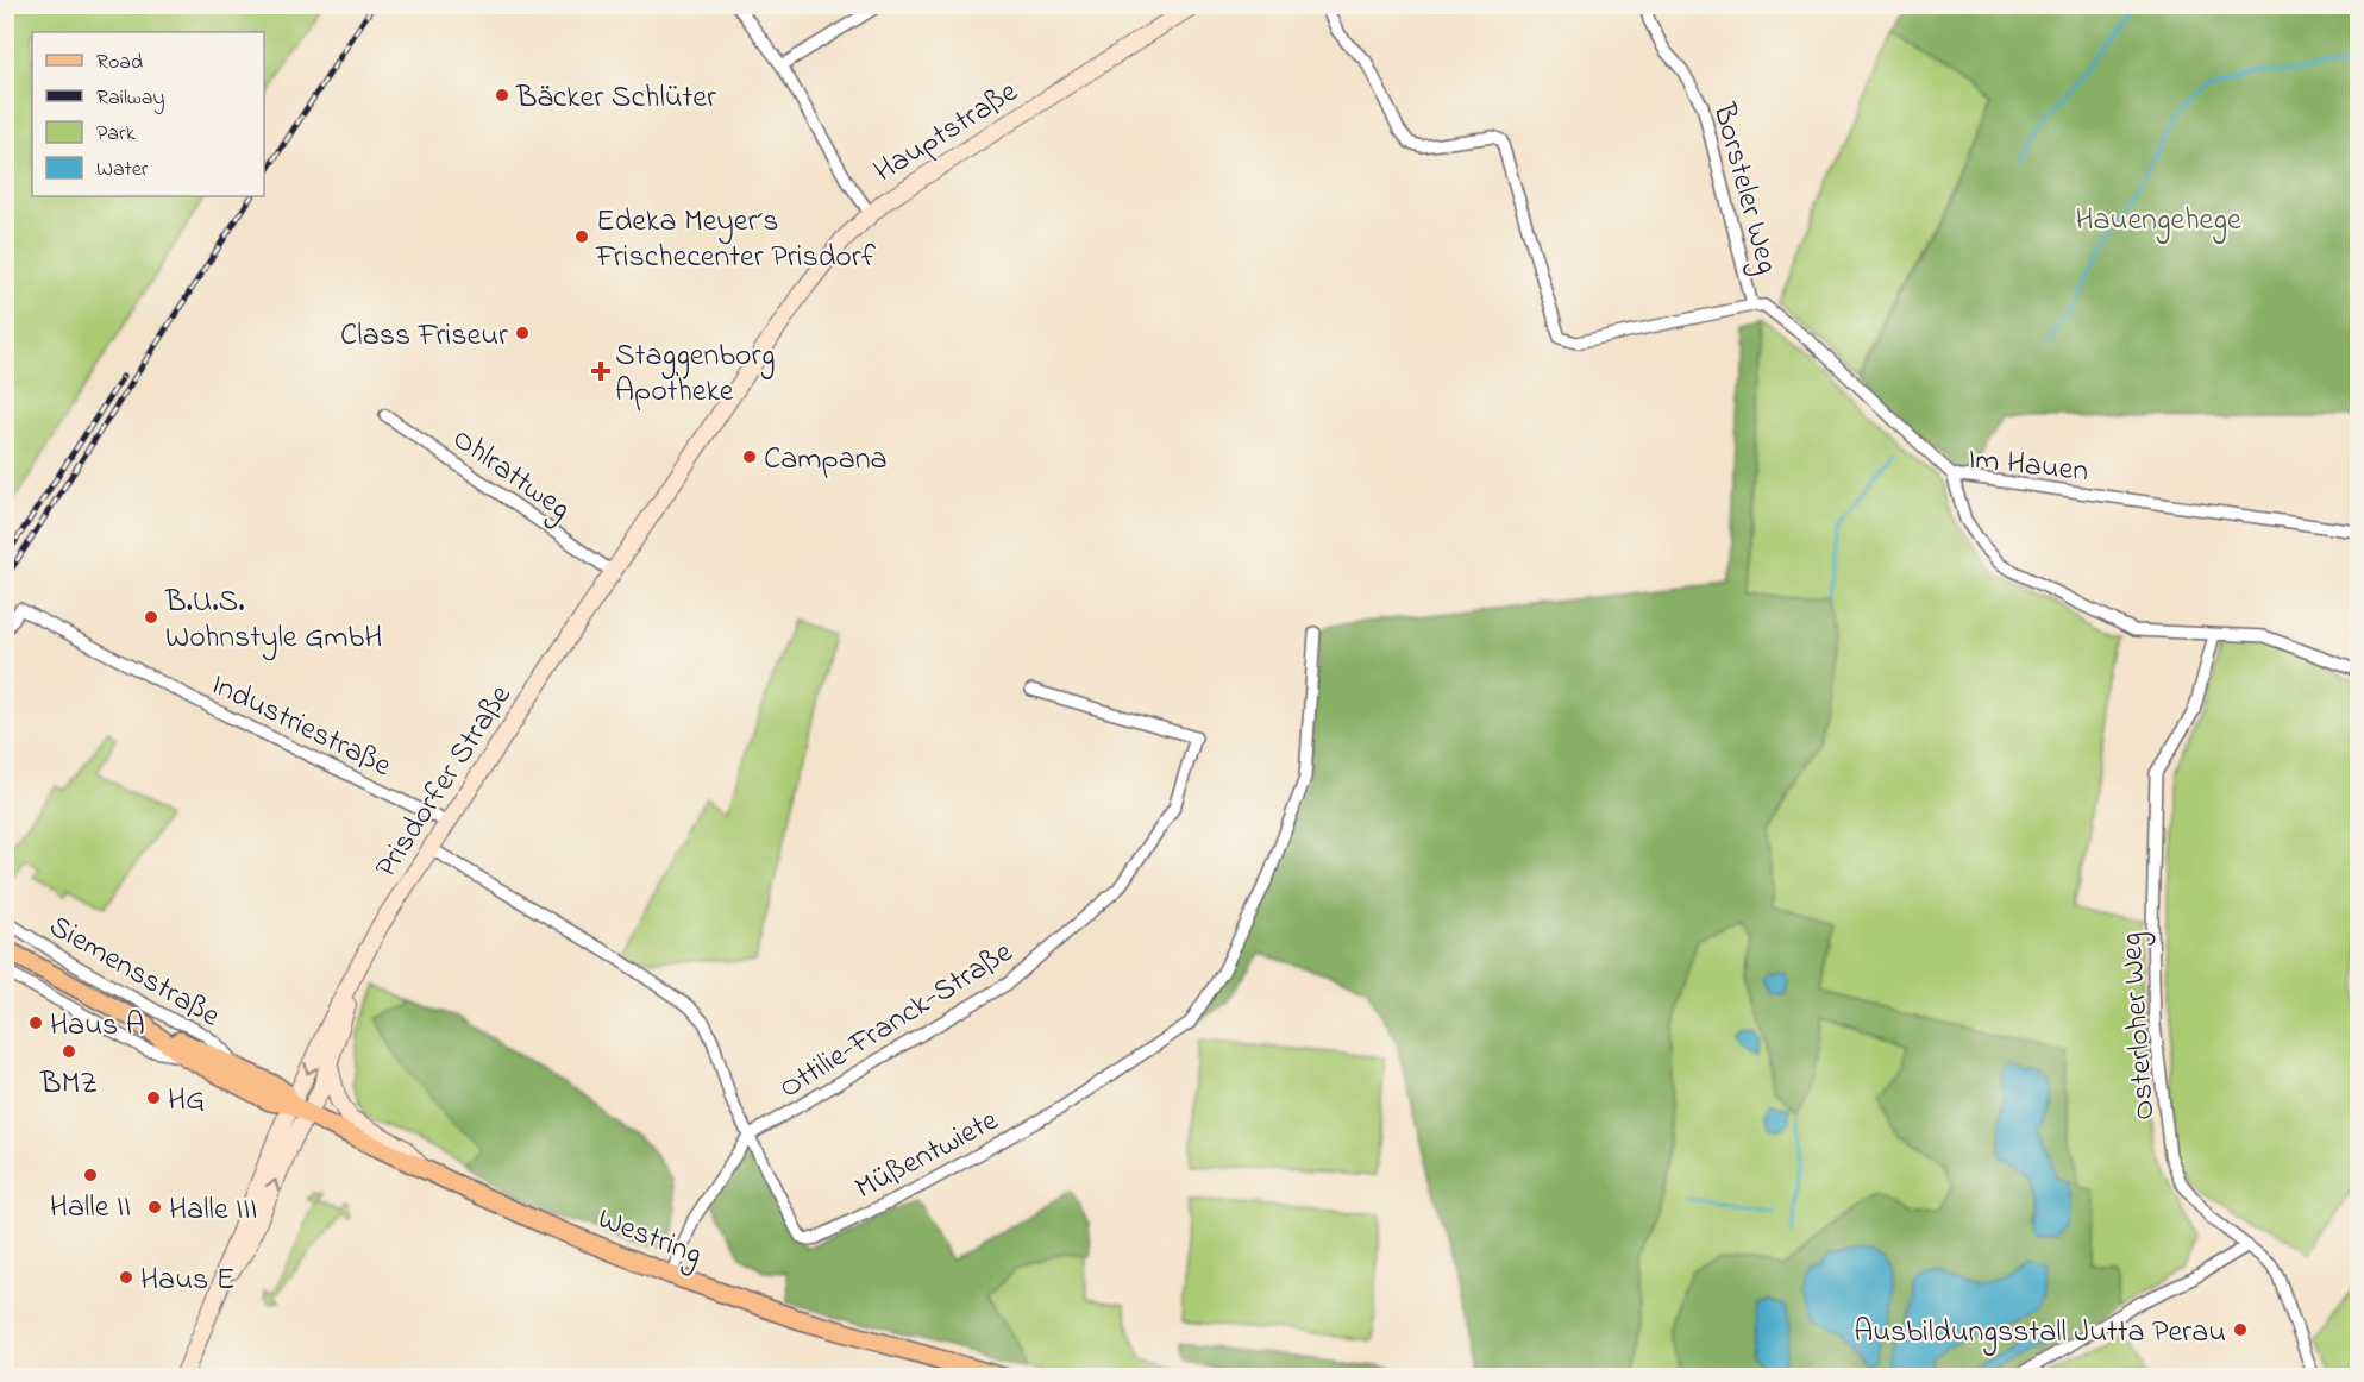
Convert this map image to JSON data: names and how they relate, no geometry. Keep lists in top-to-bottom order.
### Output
{
  "streets": {
    "main road": ["Hauptstraße", "Prisdorfer Straße", "Westring"],
    "street": [
      "Borsteler Weg",
      "Im Hauen",
      "Ohlrattweg",
      "Industriestraße",
      "Siemensstraße",
      "Ottilie-Franck-Straße",
      "Osterloher Weg",
      "Müßentwiete"
    ]
  },
  "crossings": [
    ["Hauptstraße", "Ohlrattweg"],
    ["Hauptstraße", "Prisdorfer Straße"],
    ["Borsteler Weg", "Im Hauen"],
    ["Im Hauen", "Osterloher Weg"],
    ["Industriestraße", "Prisdorfer Straße"],
    ["Prisdorfer Straße", "Müßentwiete"],
    ["Prisdorfer Straße", "Westring"],
    ["Siemensstraße", "Westring"],
    ["Ottilie-Franck-Straße", "Müßentwiete"],
    ["Ottilie-Franck-Straße", "Westring"]
  ],
  "parks": ["Hauengehege"],
  "places": {
    "other": [
      "Bäcker Schlüter",
      "Edeka Meyer´s Frischecenter Prisdorf",
      "Class Friseur",
      "Campana",
      "B.U.S. Wohnstyle GmbH",
      "Haus A",
      "BMZ",
      "HG",
      "Halle II",
      "Halle III",
      "Haus E",
      "Ausbildungsstall Jutta Perau"
    ],
    "health": ["Staggenborg Apotheke"]
  },
  "legend": [
    "Road",
    "Railway",
    "Park",
    "Water"
  ]
}
